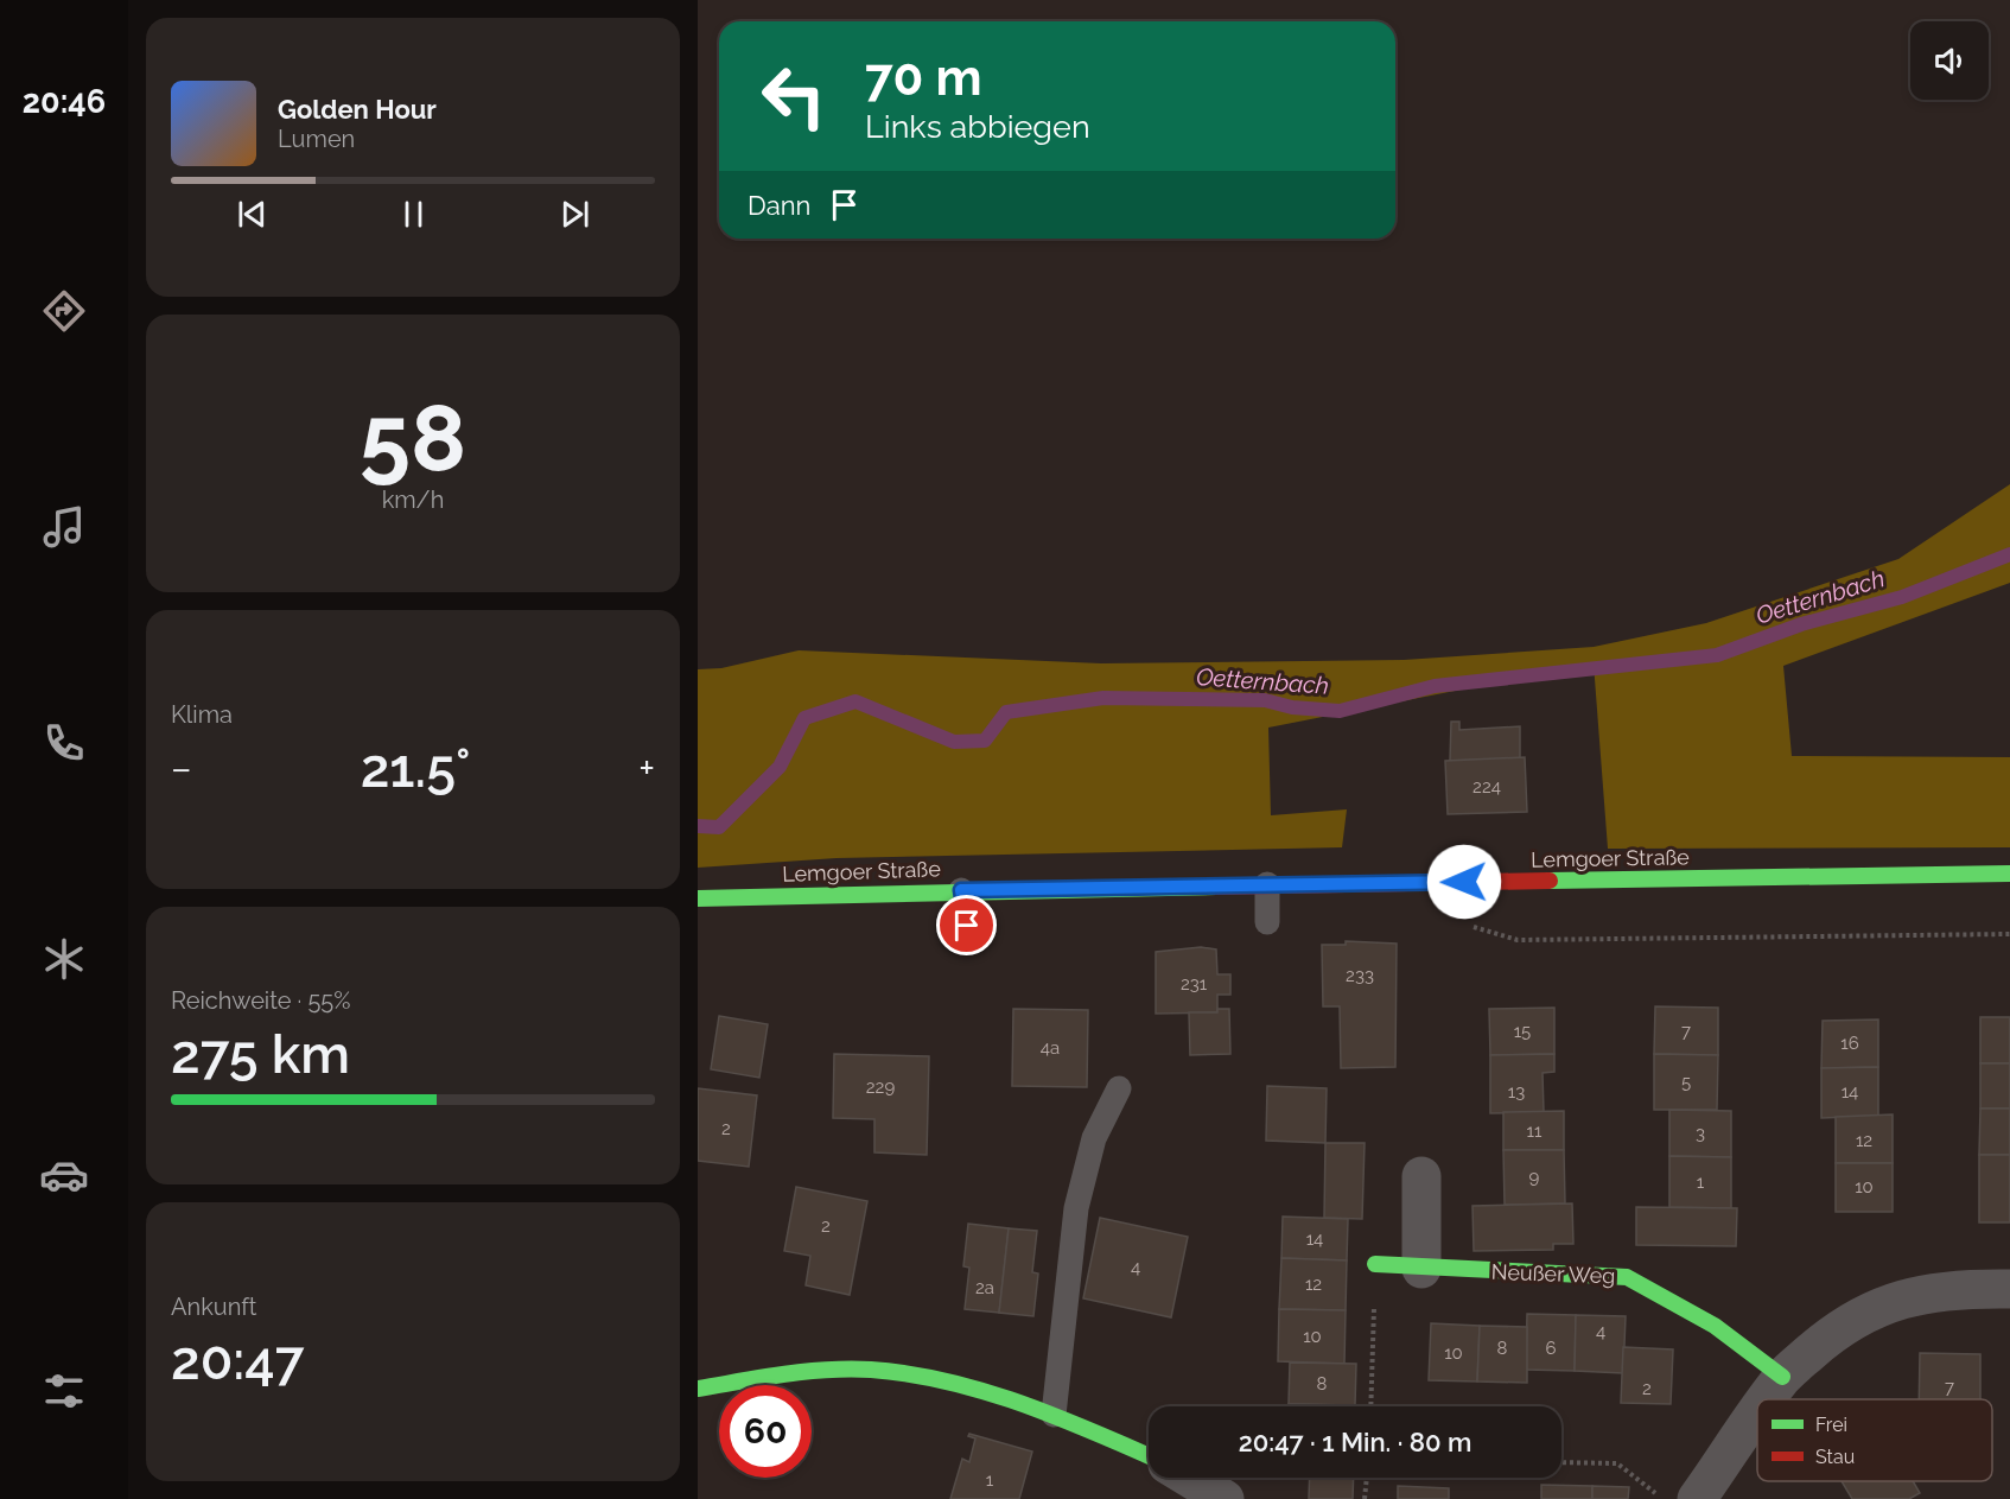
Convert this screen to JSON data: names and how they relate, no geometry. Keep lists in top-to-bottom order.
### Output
{
  "streets": {
    "main road": ["Lemgoer Straße", "Neußer Weg"]
  },
  "water": ["Oetternbach"],
  "house_numbers": [
    "224",
    "233",
    "231",
    "15",
    "7",
    "16",
    "4a",
    "5",
    "229",
    "13",
    "14",
    "2",
    "11",
    "3",
    "12",
    "9",
    "1",
    "10",
    "2",
    "14",
    "4",
    "12",
    "2a",
    "4",
    "10",
    "8",
    "6",
    "10",
    "8",
    "7",
    "2",
    "1"
  ],
  "legend": ["Frei", "Stau"],
  "page": {
    "tabs": "20:46",
    "turn": ["70 m", "Links abbiegen"],
    "song": ["Golden Hour", "Lumen"],
    "then": "Dann",
    "tile": [
      ["58", "km/h"],
      "Klima",
      ["Reichweite · 55%", "275 km"],
      ["Ankunft", "20:47"]
    ],
    "heat": ["−", "21.5°", "+"],
    "limit": "60",
    "trip": "20:47 · 1 Min. · 80 m"
  }
}
